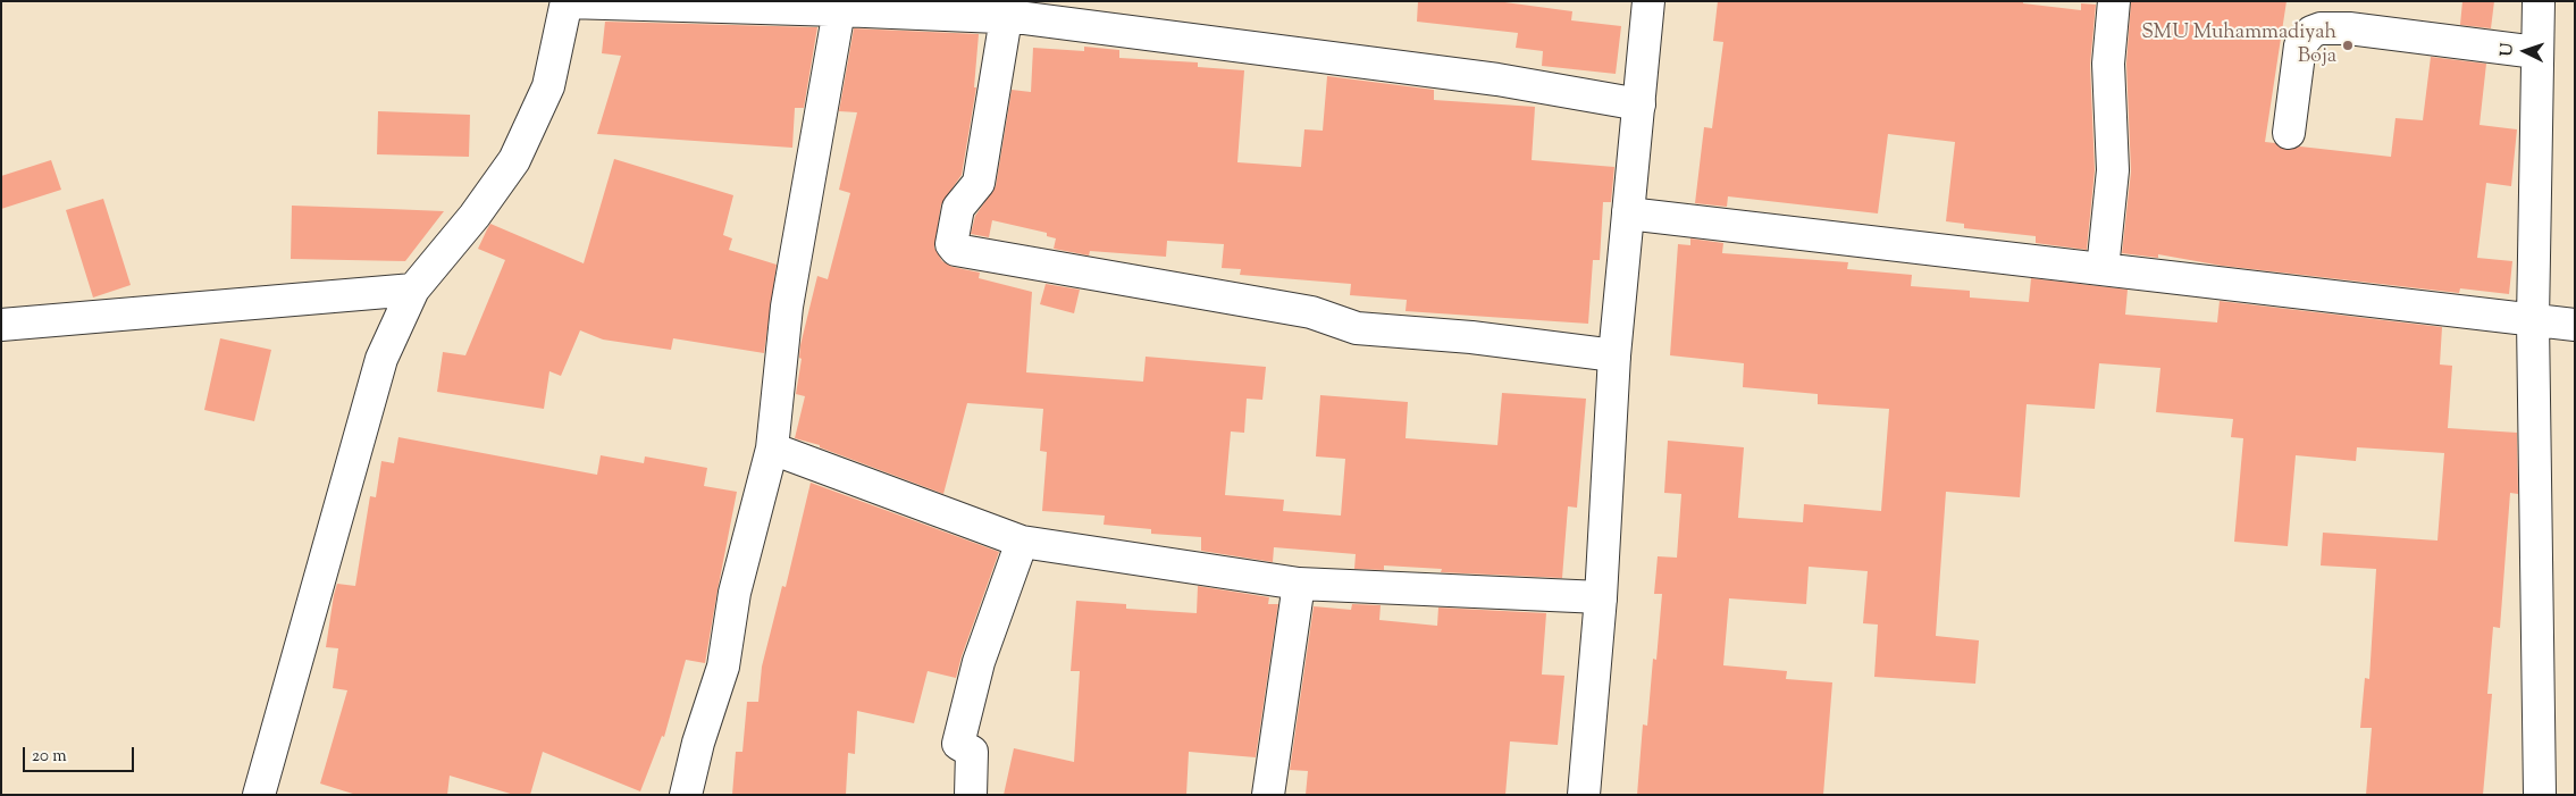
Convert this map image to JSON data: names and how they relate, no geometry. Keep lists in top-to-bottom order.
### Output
{
  "places": ["SMU Muhammadiyah Boja"],
  "scale_bar": "20 m",
  "north": "left"
}
